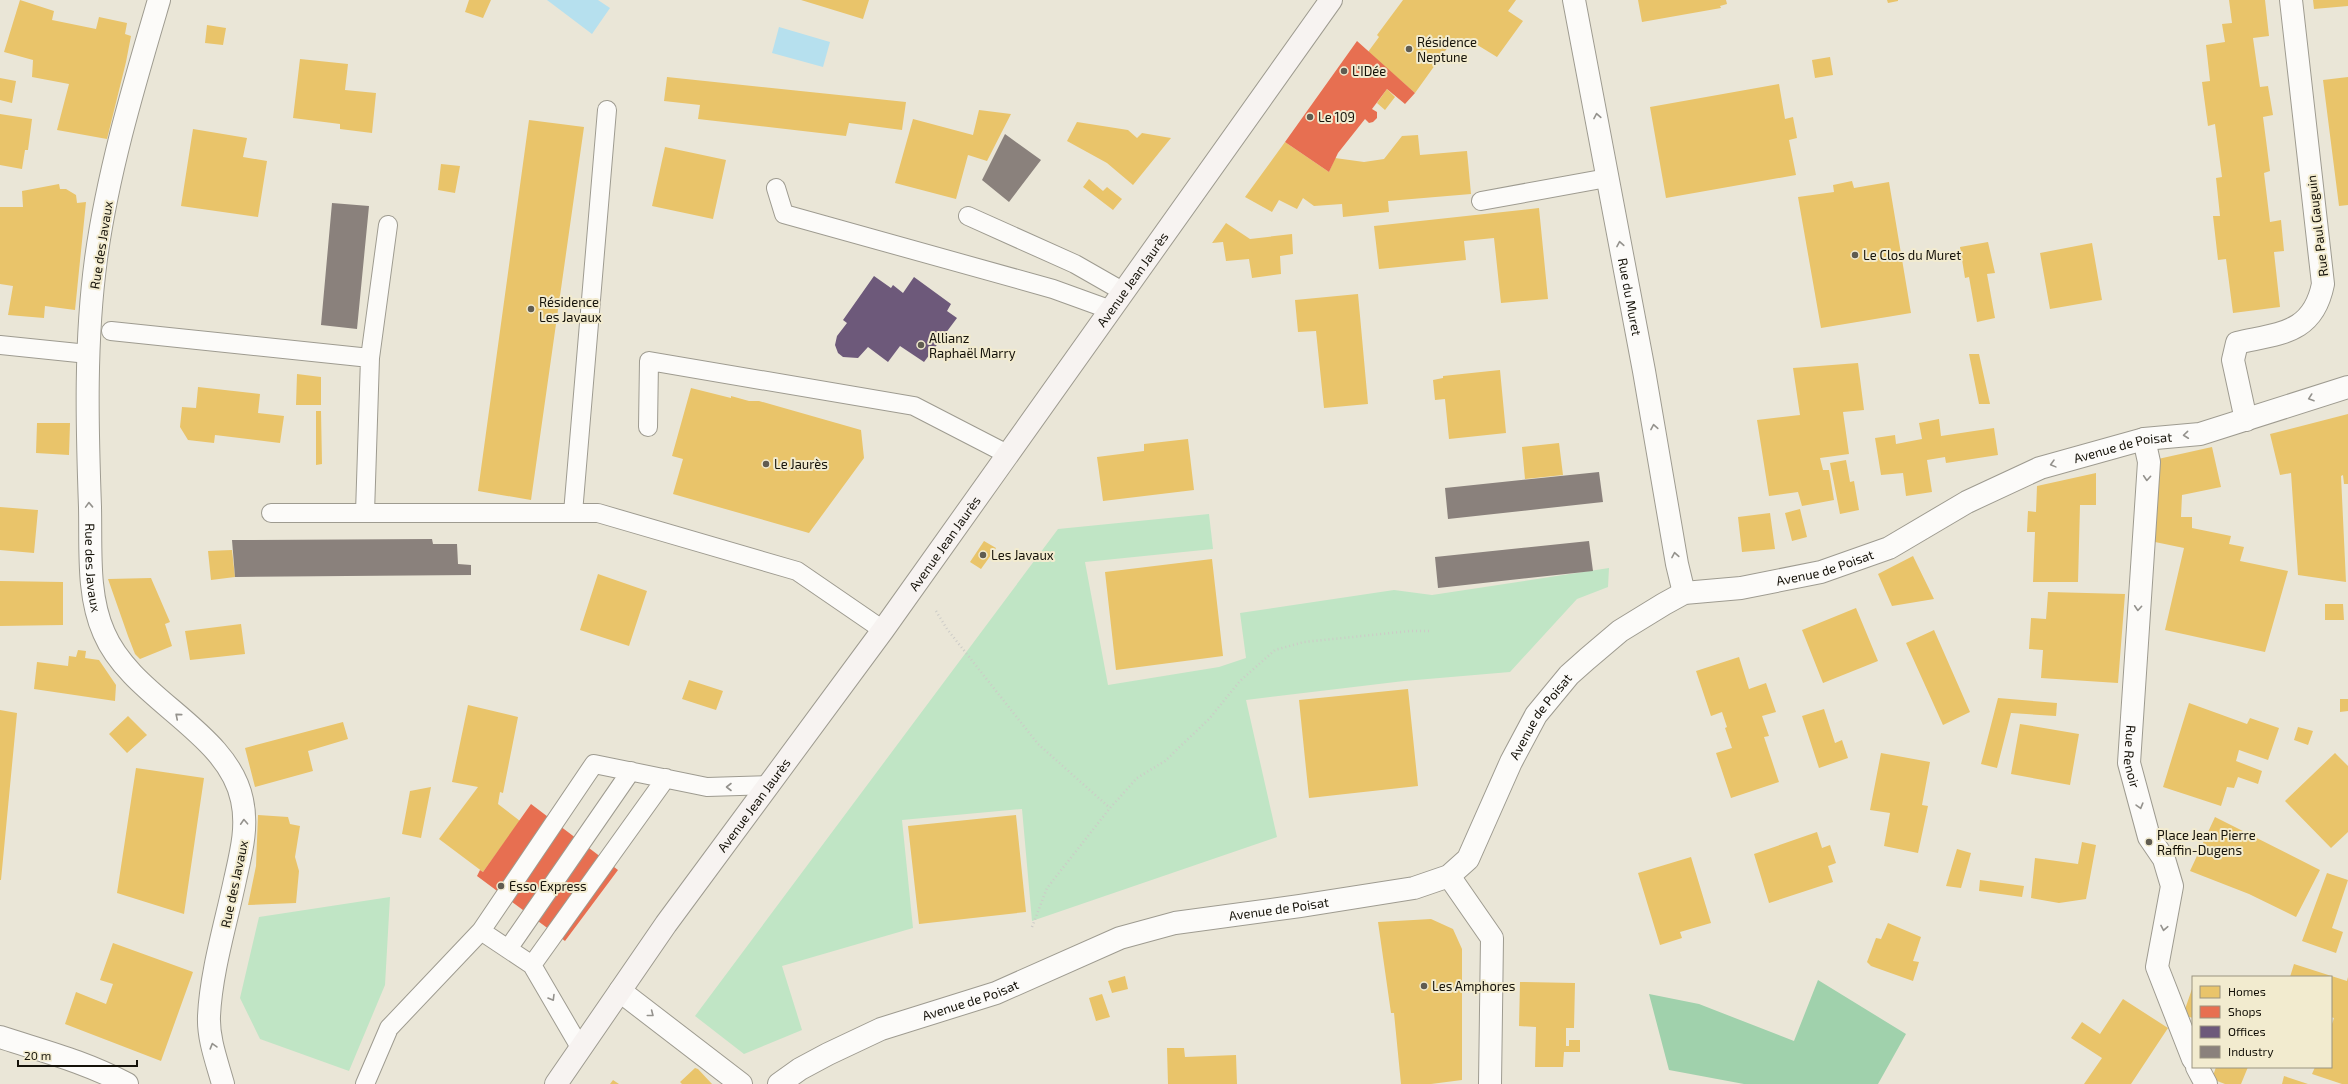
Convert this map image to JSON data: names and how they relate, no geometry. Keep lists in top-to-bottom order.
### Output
{
  "streets": {
    "main road": ["Avenue Jean Jaurès"],
    "street": [
      "Rue Paul Gauguin",
      "Rue des Javaux",
      "Rue du Muret",
      "Avenue de Poisat",
      "Rue Renoir"
    ]
  },
  "crossings": [
    ["Rue Paul Gauguin", "Avenue de Poisat"],
    ["Rue du Muret", "Avenue de Poisat"],
    ["Avenue de Poisat", "Rue Renoir"]
  ],
  "one_way": [
    "Rue des Javaux",
    "Rue du Muret",
    "Avenue de Poisat",
    "Rue Renoir"
  ],
  "places": [
    "Résidence Neptune",
    "L'IDée",
    "Le 109",
    "Le Clos du Muret",
    "Résidence Les Javaux",
    "Allianz Raphaël Marry",
    "Le Jaurès",
    "Les Javaux",
    "Place Jean Pierre Raffin-Dugens",
    "Esso Express",
    "Les Amphores"
  ],
  "legend": [
    "Homes",
    "Shops",
    "Offices",
    "Industry"
  ],
  "scale_bar": "20 m"
}
